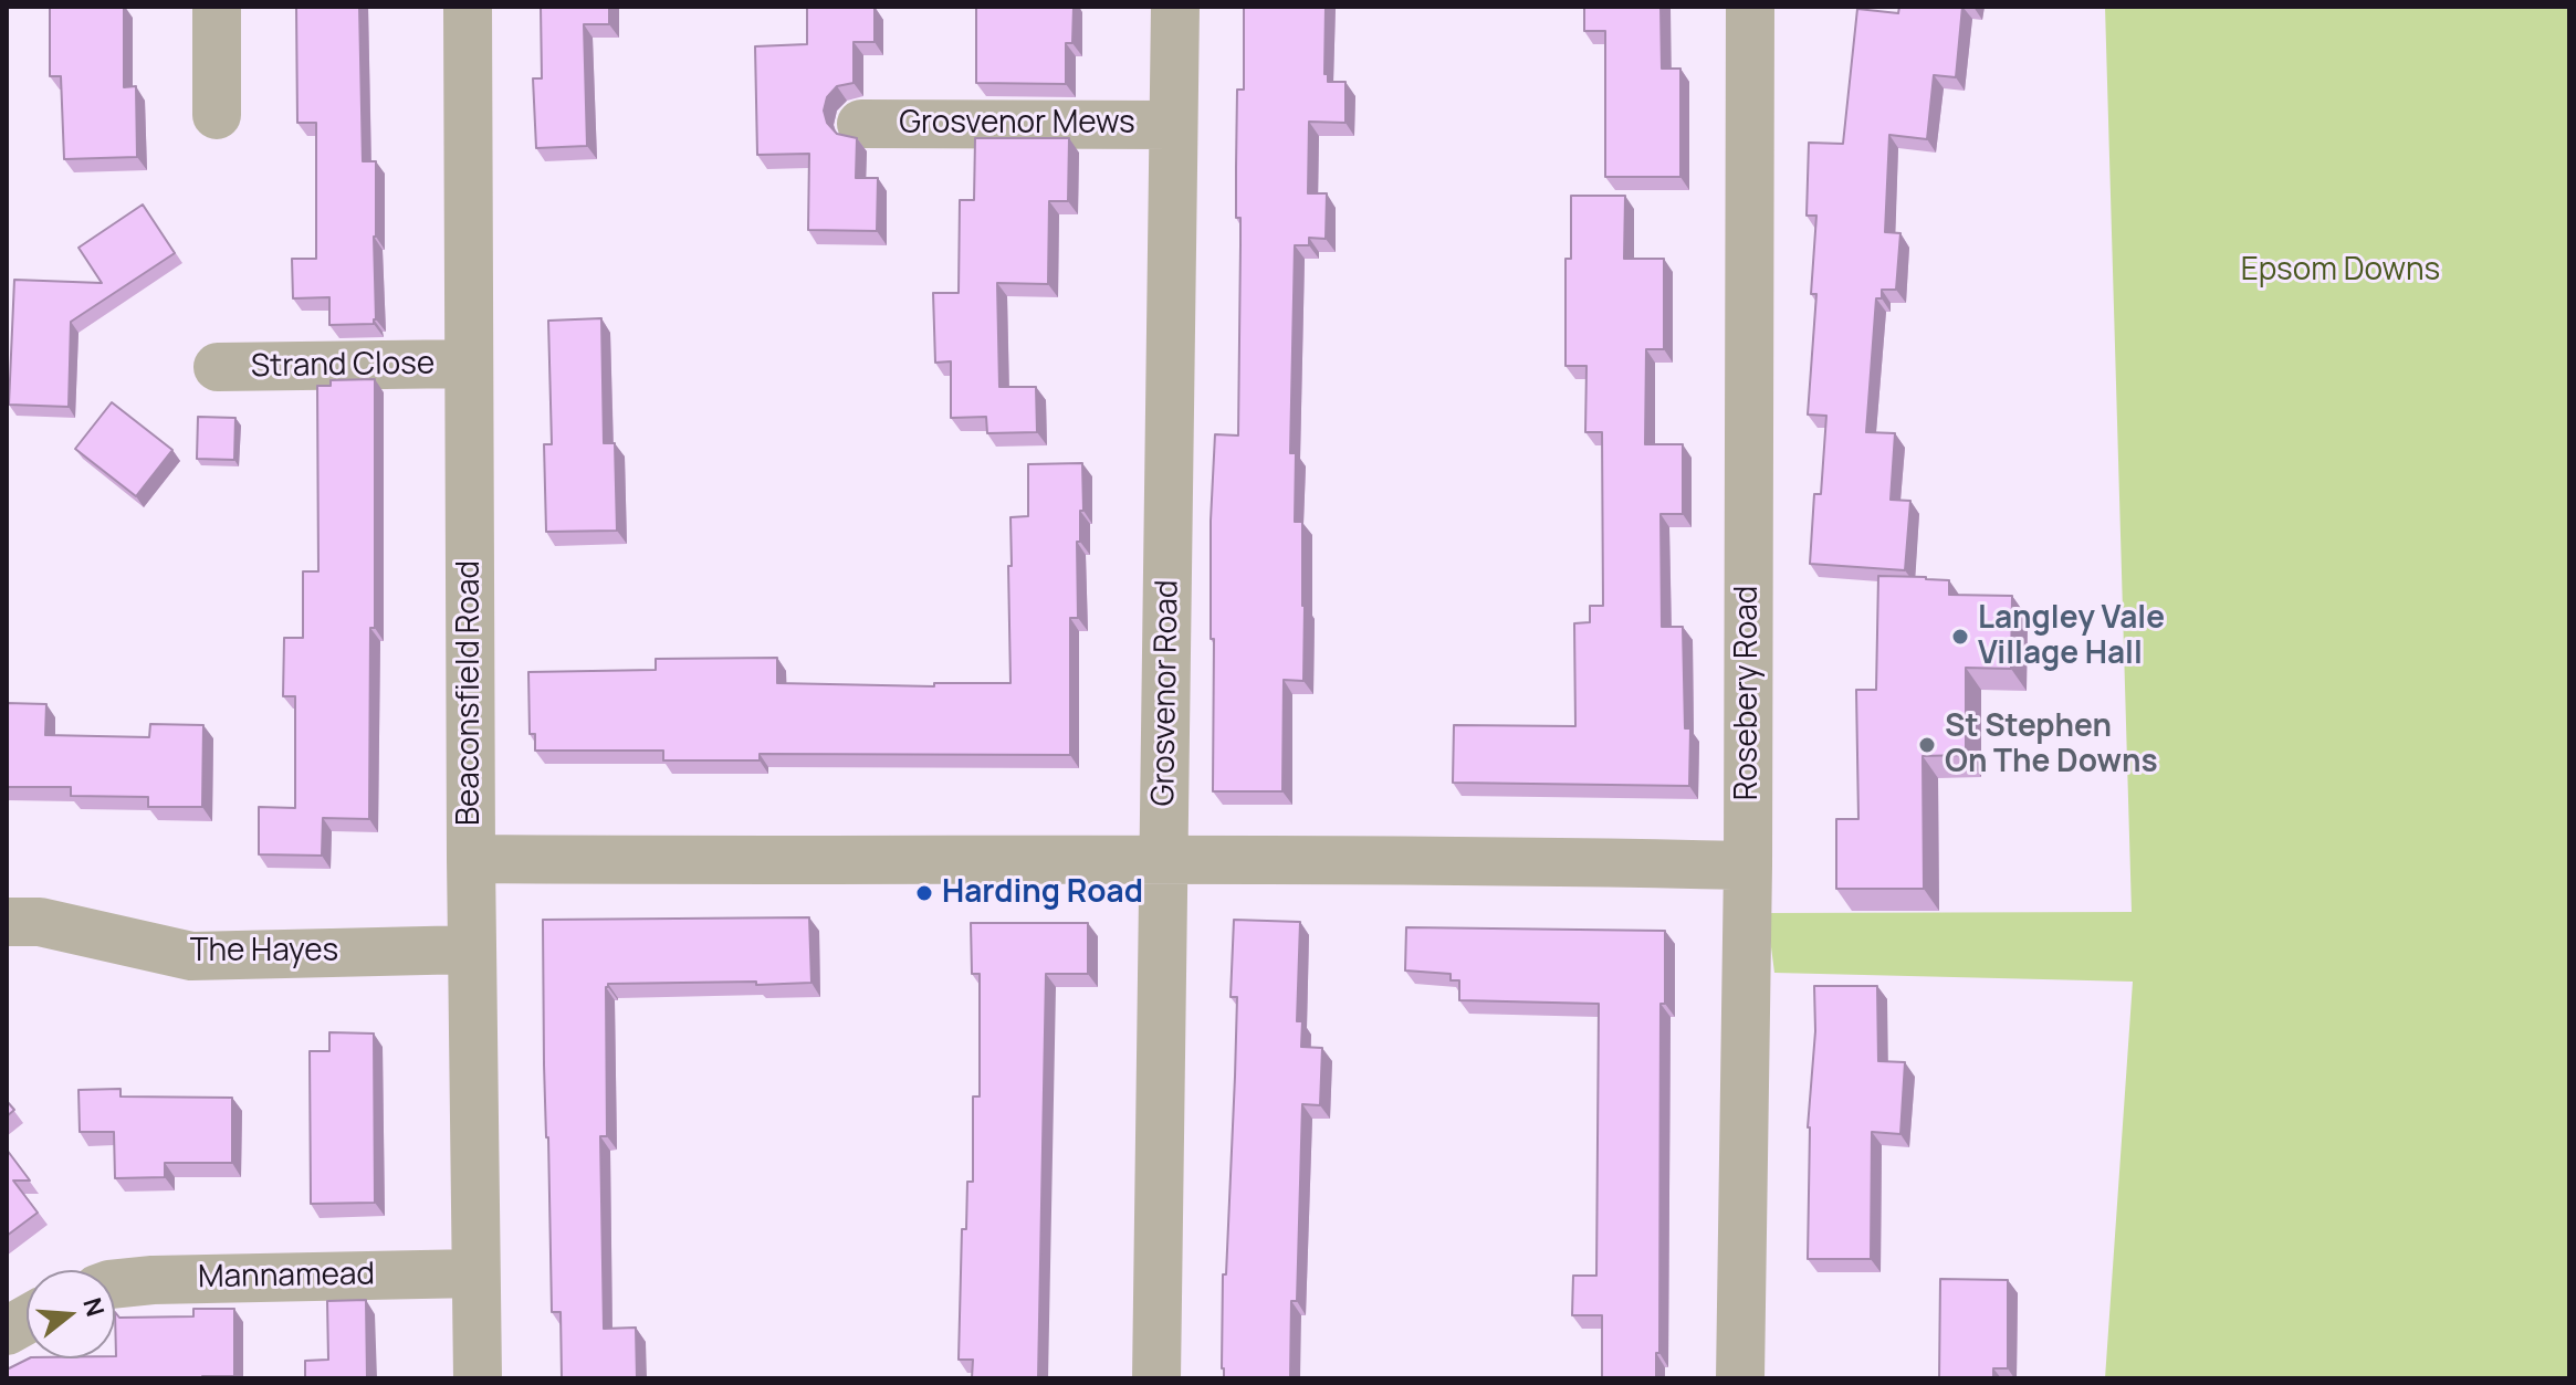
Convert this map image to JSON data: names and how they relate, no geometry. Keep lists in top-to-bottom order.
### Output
{
  "streets": {
    "street": [
      "Grosvenor Mews",
      "Strand Close",
      "Beaconsfield Road",
      "Grosvenor Road",
      "Rosebery Road",
      "The Hayes",
      "Mannamead"
    ]
  },
  "crossings": [
    ["Grosvenor Mews", "Grosvenor Road"],
    ["Strand Close", "Beaconsfield Road"],
    ["Beaconsfield Road", "The Hayes"],
    ["Beaconsfield Road", "Mannamead"]
  ],
  "parks": ["Epsom Downs"],
  "places": ["Langley Vale Village Hall", "St Stephen On The Downs", "Harding Road"],
  "north": "right"
}
